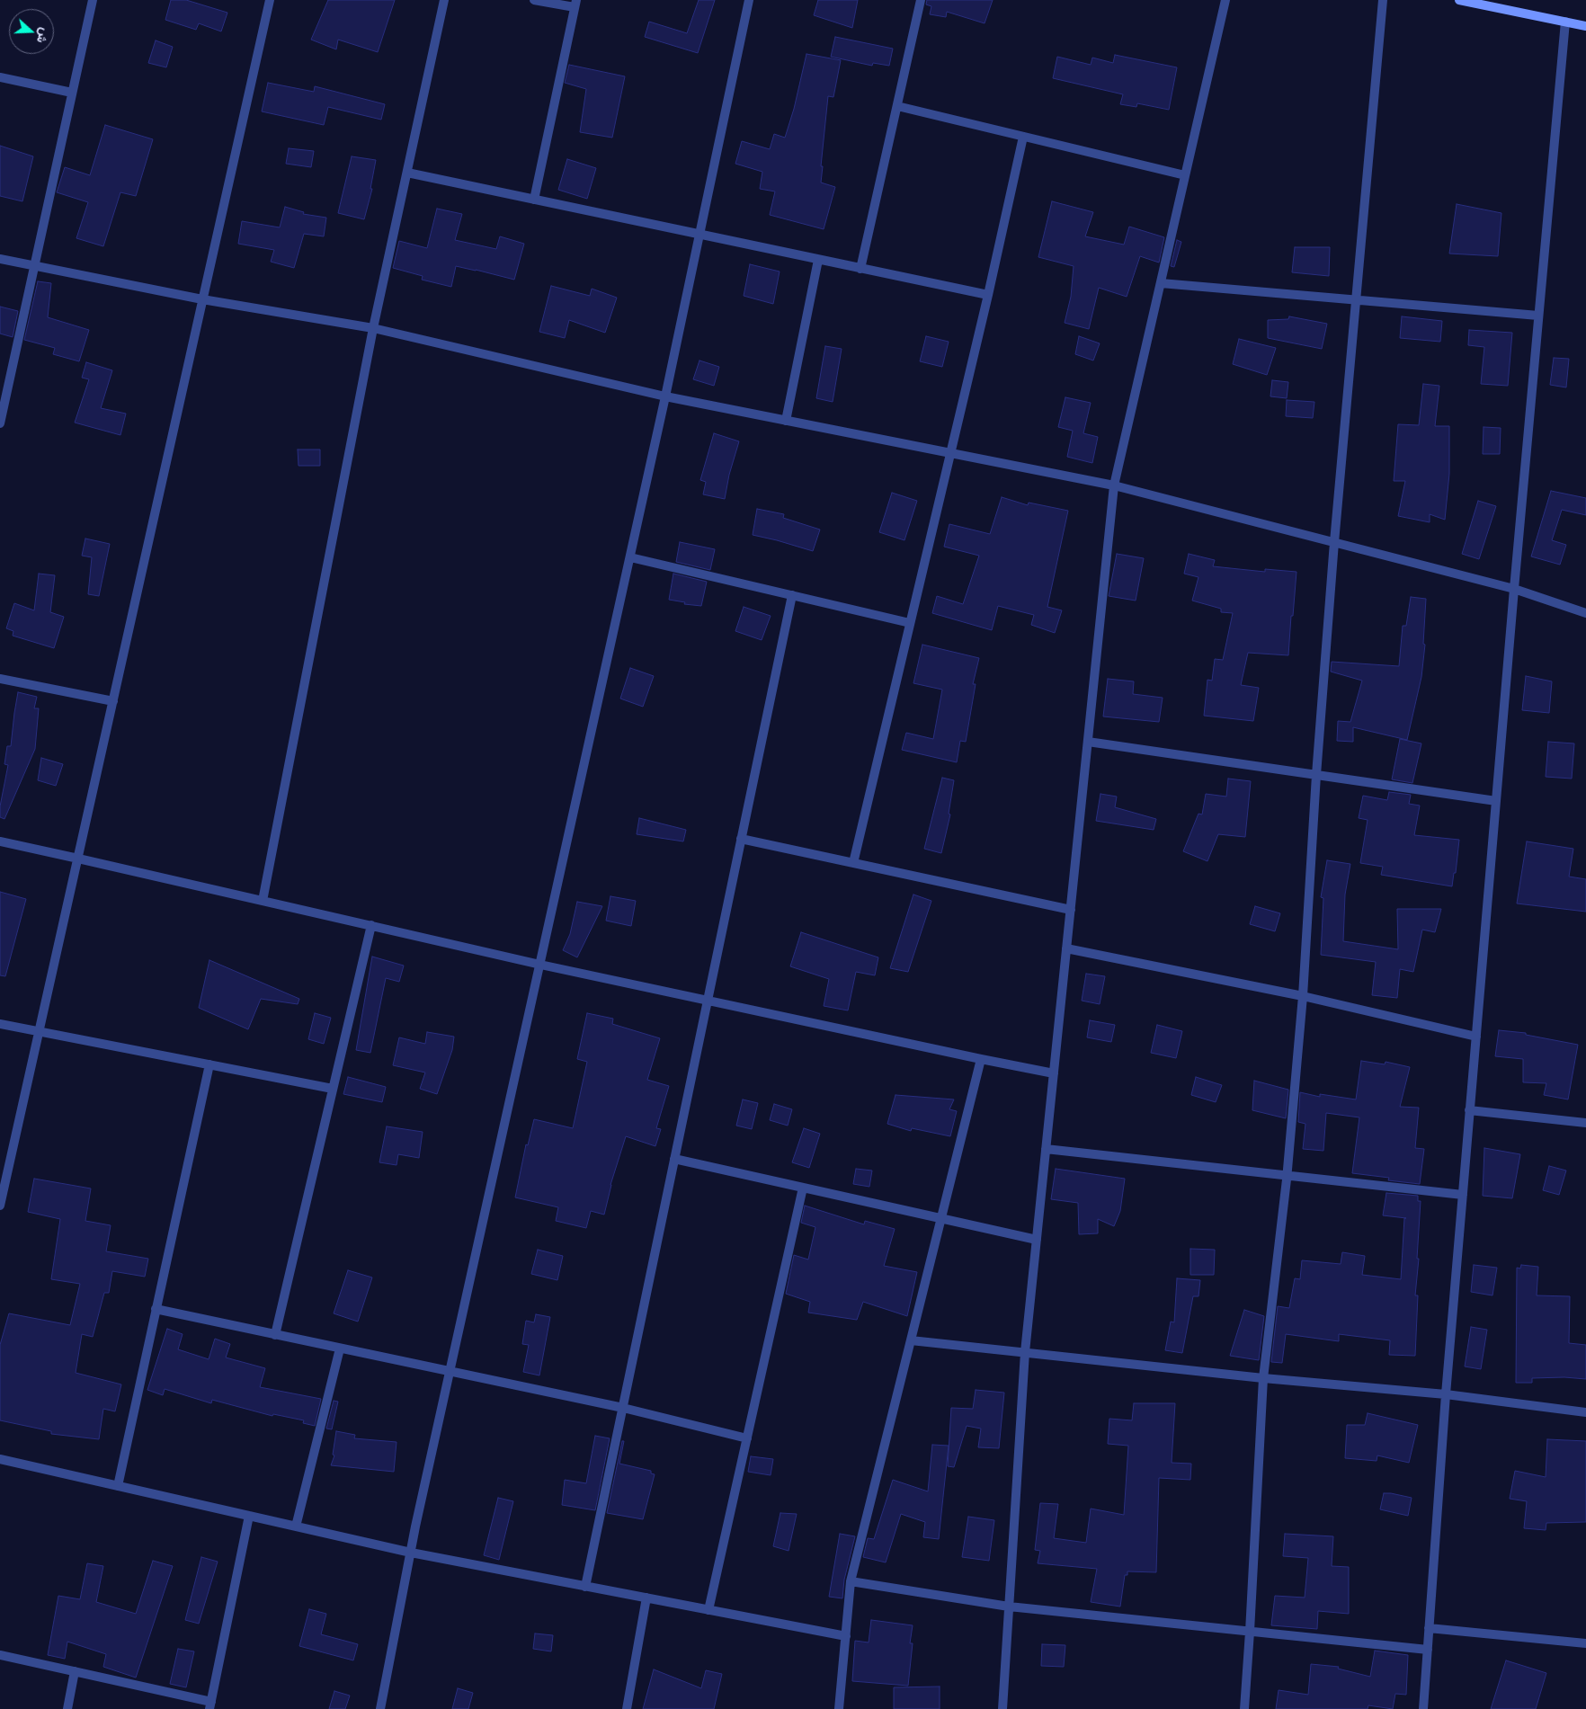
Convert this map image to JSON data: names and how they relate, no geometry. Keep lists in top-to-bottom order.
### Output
{
  "north": "right"
}
